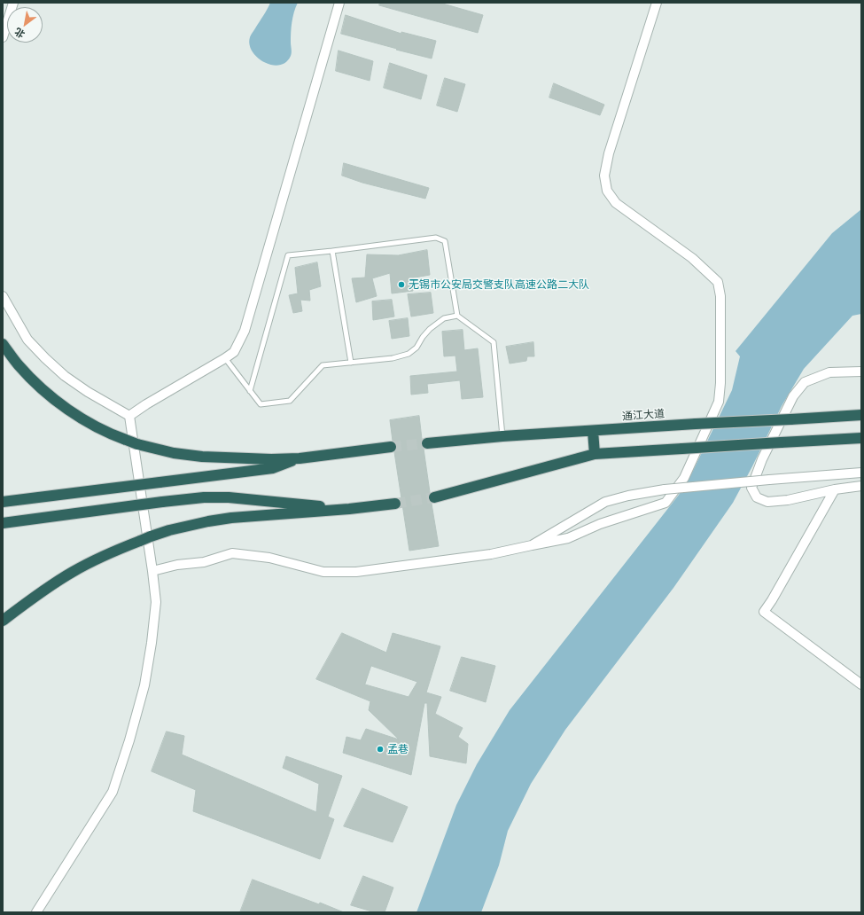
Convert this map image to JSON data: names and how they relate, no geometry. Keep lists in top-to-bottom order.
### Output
{
  "streets": {
    "highway": ["通江大道"]
  },
  "places": ["无锡市公安局交警支队高速公路二大队", "孟巷"],
  "north": "bottom left"
}
